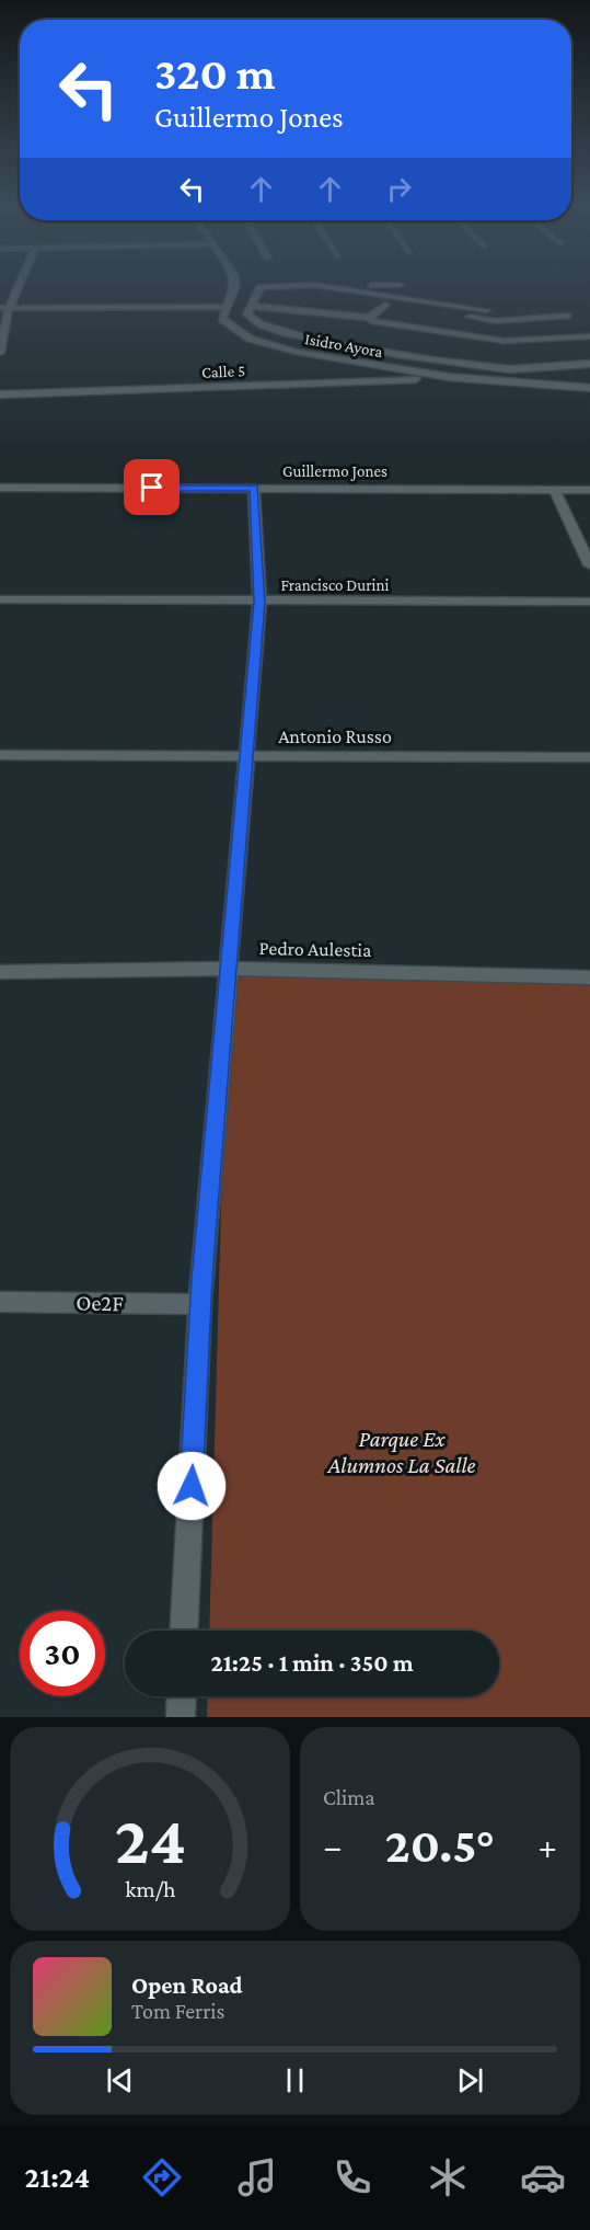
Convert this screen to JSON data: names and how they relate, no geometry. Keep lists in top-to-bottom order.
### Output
{
  "streets": {
    "street": [
      "Isidro Ayora",
      "Calle 5",
      "Guillermo Jones",
      "Francisco Durini",
      "Antonio Russo",
      "Pedro Aulestia",
      "Oe2F"
    ]
  },
  "crossings": [
    ["Isidro Ayora", "Calle 5"]
  ],
  "parks": ["Parque Ex Alumnos La Salle"],
  "page": {
    "turn": ["320 m", "Guillermo Jones"],
    "limit": "30",
    "trip": "21:25 · 1 min · 350 m",
    "tile": "Clima",
    "heat": ["−", "20.5°", "+"],
    "song": ["Open Road", "Tom Ferris"],
    "tabs": "21:24",
    "gauge": ["24", "km/h"]
  }
}
